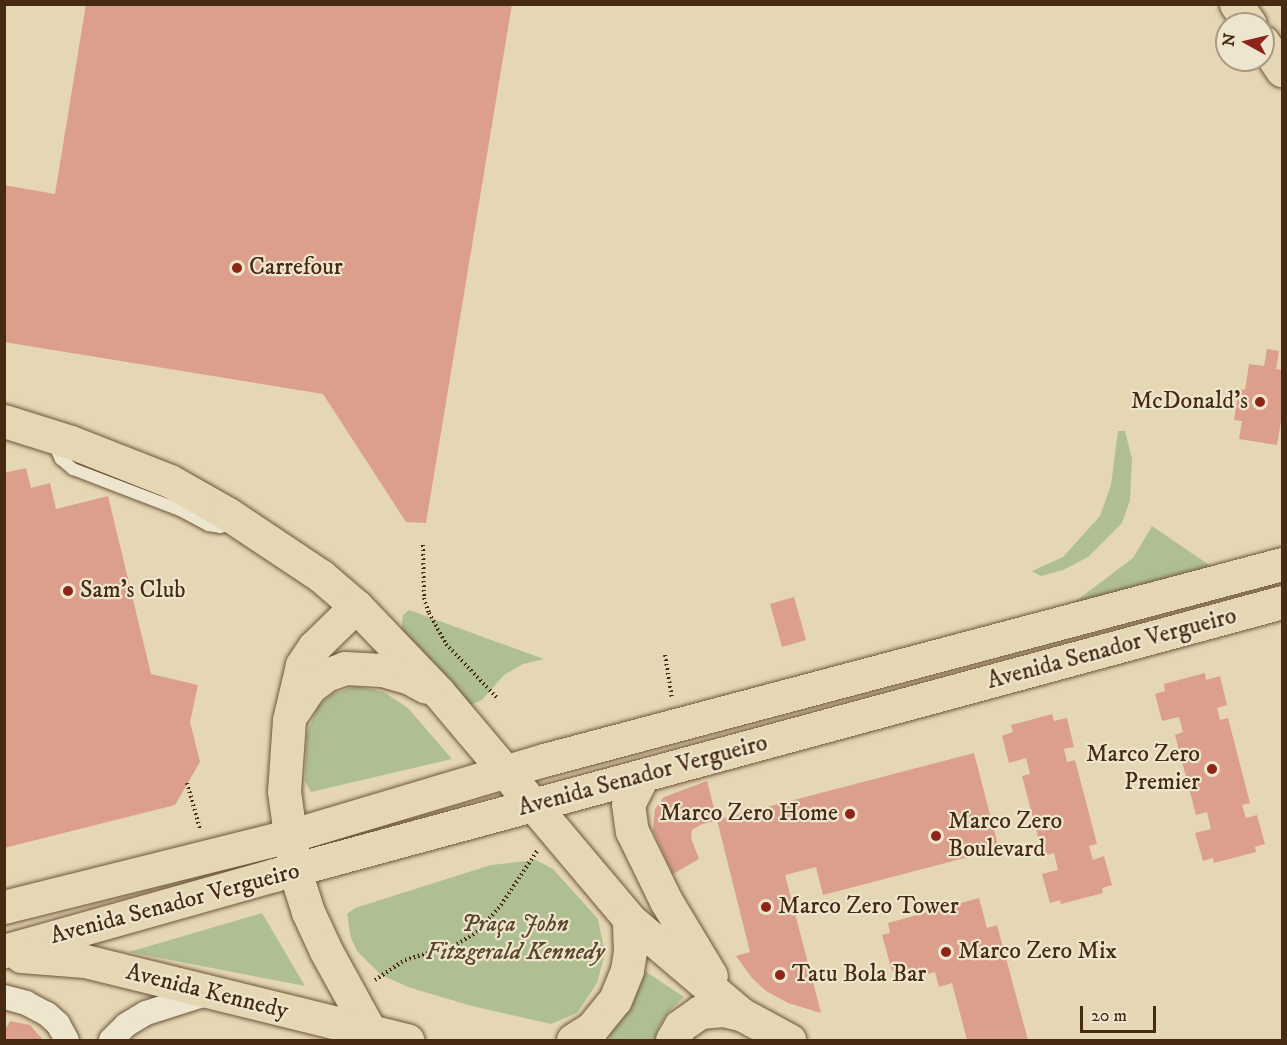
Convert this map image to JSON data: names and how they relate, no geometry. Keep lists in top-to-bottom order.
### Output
{
  "streets": {
    "main road": ["Avenida Senador Vergueiro", "Avenida Kennedy"]
  },
  "parks": ["Praça John Fitzgerald Kennedy"],
  "places": [
    "Carrefour",
    "McDonald's",
    "Sam's Club",
    "Marco Zero Premier",
    "Marco Zero Home",
    "Marco Zero Boulevard",
    "Marco Zero Tower",
    "Marco Zero Mix",
    "Tatu Bola Bar"
  ],
  "scale_bar": "20 m",
  "north": "left"
}
